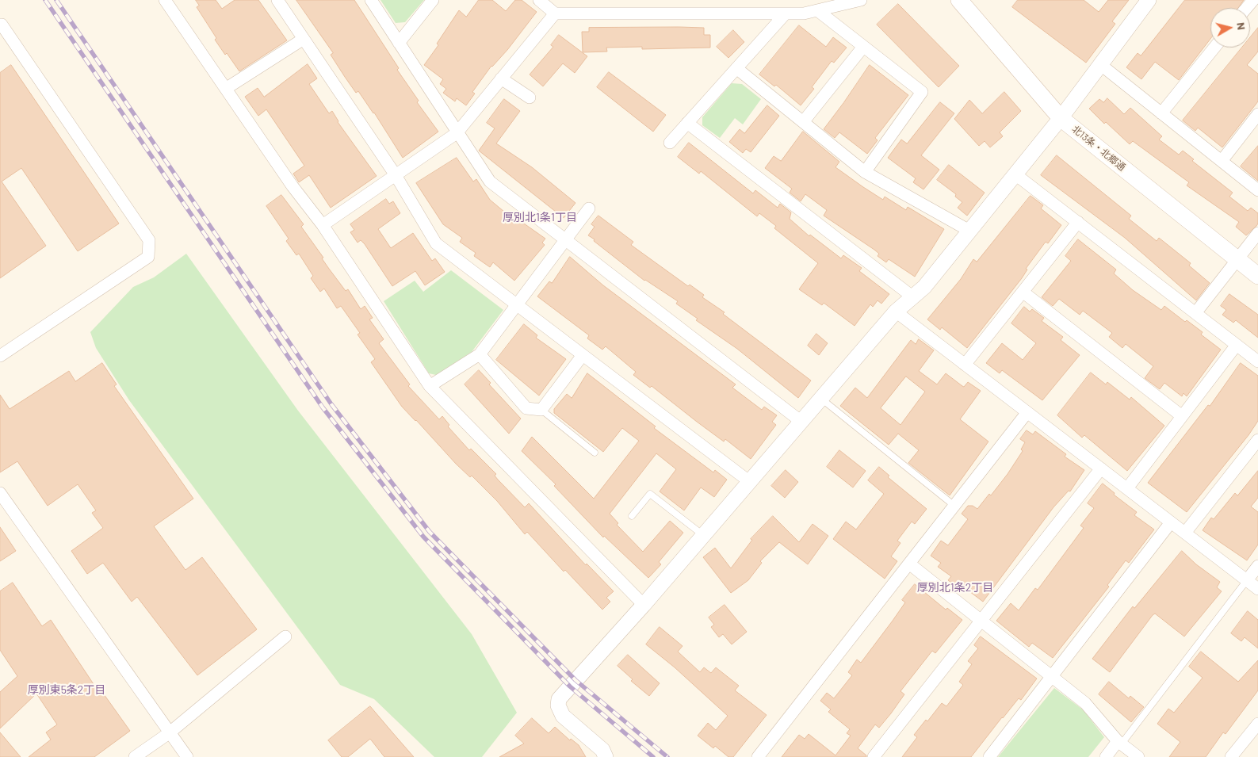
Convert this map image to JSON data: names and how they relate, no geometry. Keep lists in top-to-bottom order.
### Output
{
  "streets": {
    "main road": ["北13条・北郷通"]
  },
  "districts": ["厚別北1条1丁目", "厚別北1条2丁目", "厚別東5条2丁目"],
  "north": "right"
}
